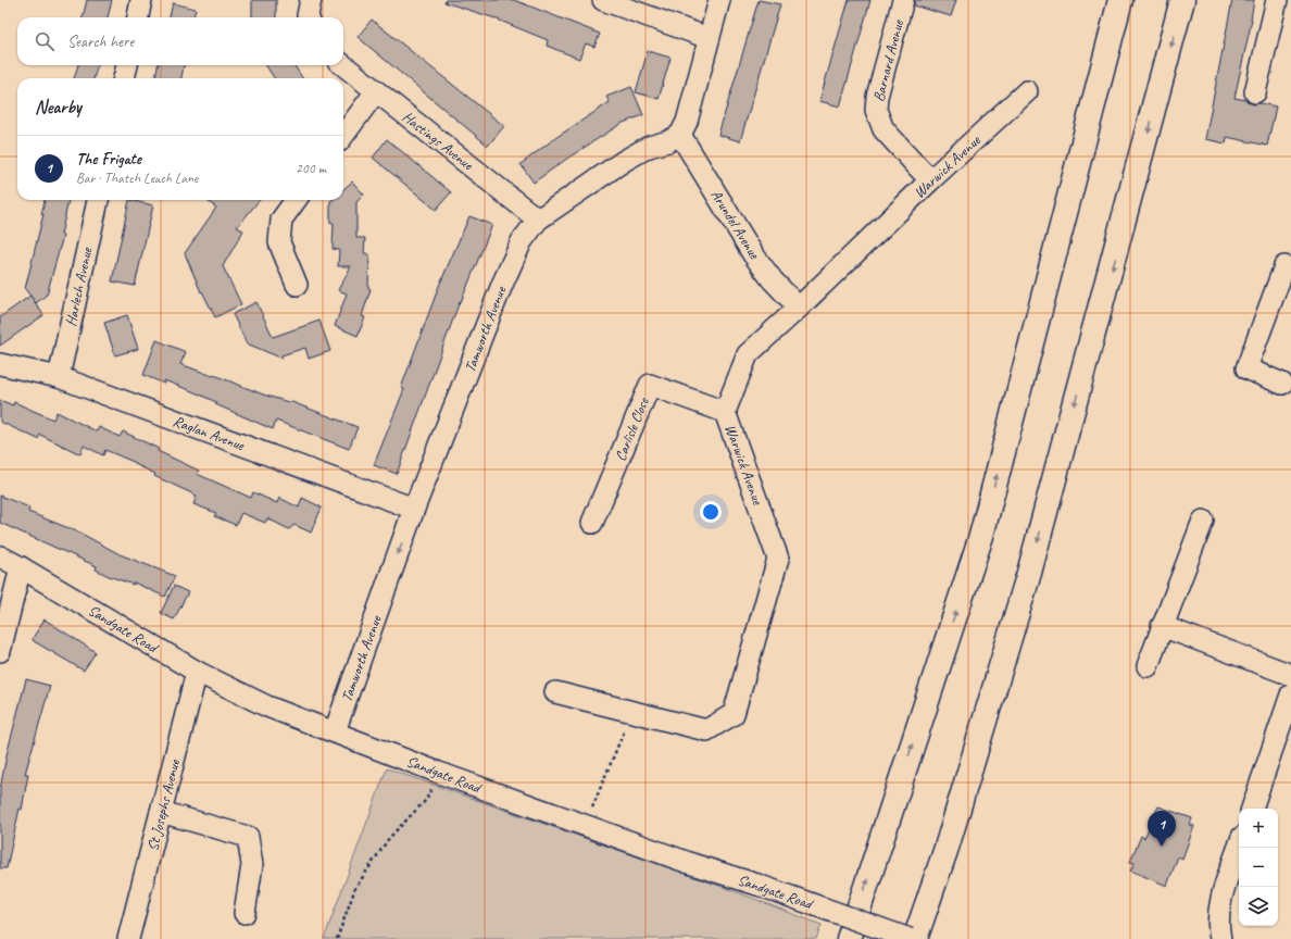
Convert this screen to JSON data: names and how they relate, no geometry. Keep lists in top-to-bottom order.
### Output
{
  "streets": {
    "street": [
      "Barnard Avenue",
      "Hastings Avenue",
      "Warwick Avenue",
      "Arundel Avenue",
      "Harlech Avenue",
      "Tamworth Avenue",
      "Carlisle Close",
      "Raglan Avenue",
      "Sandgate Road",
      "St Josephs Avenue"
    ]
  },
  "crossings": [
    ["Barnard Avenue", "Warwick Avenue"],
    ["Hastings Avenue", "Tamworth Avenue"],
    ["Warwick Avenue", "Arundel Avenue"],
    ["Warwick Avenue", "Carlisle Close"],
    ["Arundel Avenue", "Tamworth Avenue"],
    ["Harlech Avenue", "Raglan Avenue"],
    ["Tamworth Avenue", "Raglan Avenue"],
    ["Tamworth Avenue", "Sandgate Road"],
    ["Sandgate Road", "St Josephs Avenue"]
  ],
  "page": {
    "search": "Search here",
    "heading": "Nearby",
    "list": [
      {
        "mark": "1",
        "name": "The Frigate",
        "note": "Bar · Thatch Leach Lane",
        "value": "200 m"
      }
    ],
    "map_buttons": ["+", "−"],
    "pins": "1"
  }
}
